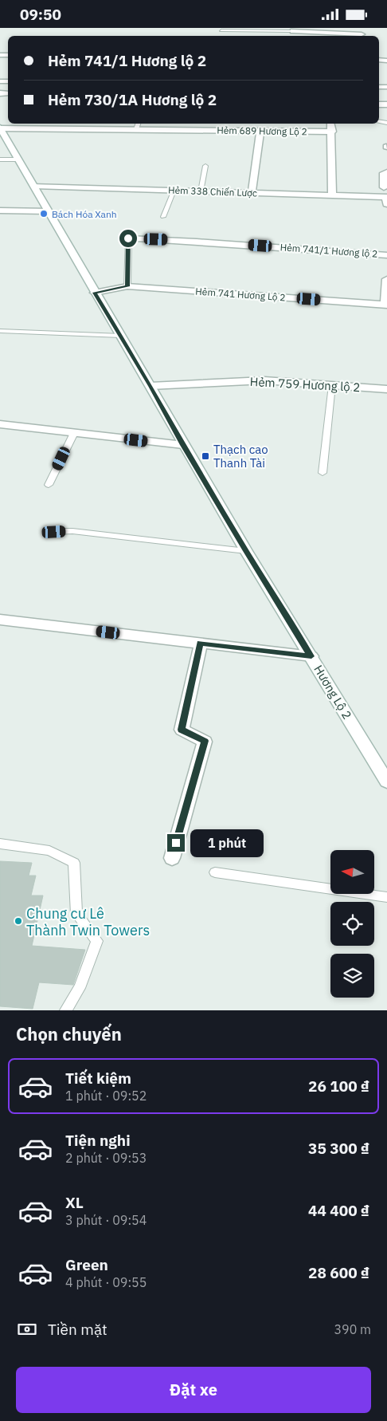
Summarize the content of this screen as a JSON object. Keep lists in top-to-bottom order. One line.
{"streets":{"street":["Hẻm 689 Hương Lộ 2","Hẻm 338 Chiến Lược","Hẻm 741/1 Hương lộ 2","Hẻm 741 Hương Lộ 2","Hẻm 759 Hương lộ 2","Hương Lộ 2"]},"crossings":[["Hẻm 689 Hương Lộ 2","Hương Lộ 2"],["Hẻm 338 Chiến Lược","Hương Lộ 2"],["Hẻm 741/1 Hương lộ 2","Hẻm 741 Hương Lộ 2"],["Hẻm 741 Hương Lộ 2","Hương Lộ 2"],["Hẻm 759 Hương lộ 2","Hương Lộ 2"]],"places":{"other":["Bách Hóa Xanh","Chung cư Lê Thành Twin Towers"],"transit":["Thạch cao Thanh Tài"]},"north":"left","page":{"status":"09:50","banner":["Hẻm 741/1 Hương lộ 2","Hẻm 730/1A Hương lộ 2"],"bubble":"1 phút","heading":"Chọn chuyến","list":[{"name":"Tiết kiệm","note":"1 phút · 09:52","value":"26 100 ₫"},{"name":"Tiện nghi","note":"2 phút · 09:53","value":"35 300 ₫"},{"name":"XL","note":"3 phút · 09:54","value":"44 400 ₫"},{"name":"Green","note":"4 phút · 09:55","value":"28 600 ₫"}],"pay":["Tiền mặt","390 m"],"buttons":"Đặt xe"}}
